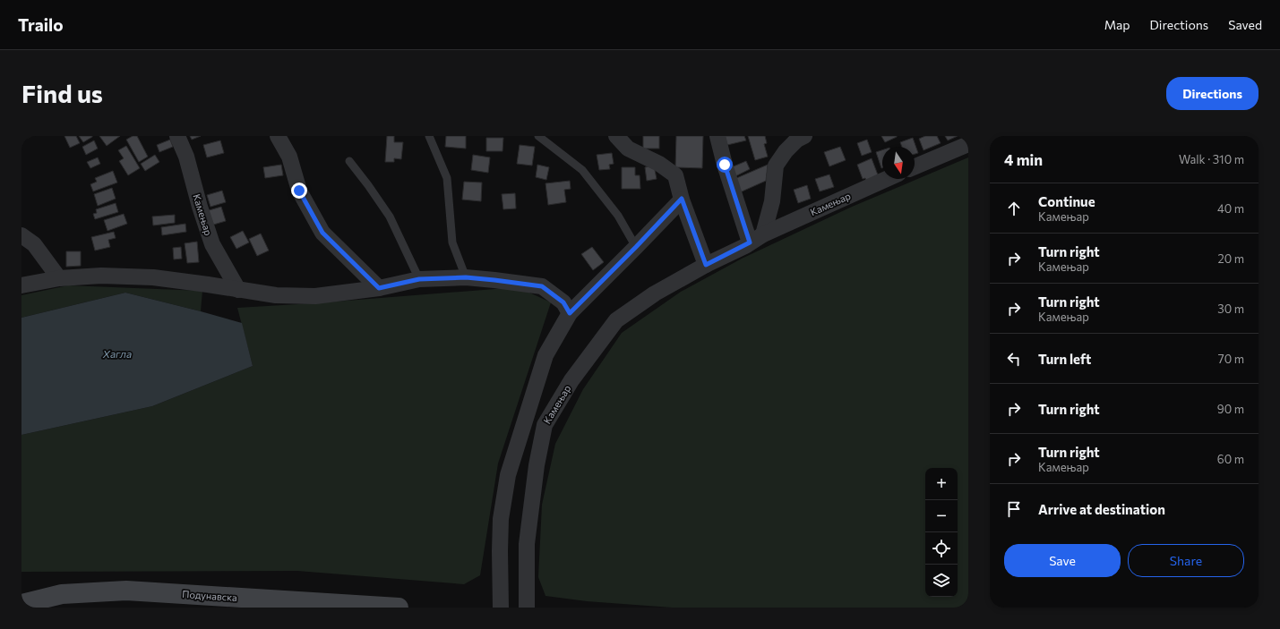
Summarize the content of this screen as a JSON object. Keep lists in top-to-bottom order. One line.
{"streets":{"street":["Камењар","Подунавска"]},"water":["Хагла"],"north":"bottom","page":{"header":"Trailo","nav":["Map","Directions","Saved"],"buttons":["Directions",["Save","Share"]],"title":"Find us","heading":["4 min","Walk · 310 m"],"list":[["Continue","Камењар","40 m"],["Turn right","Камењар","20 m"],["Turn right","Камењар","30 m"],["Turn left","70 m"],["Turn right","90 m"],["Turn right","Камењар","60 m"],"Arrive at destination"],"map_buttons":["+","−"]}}
